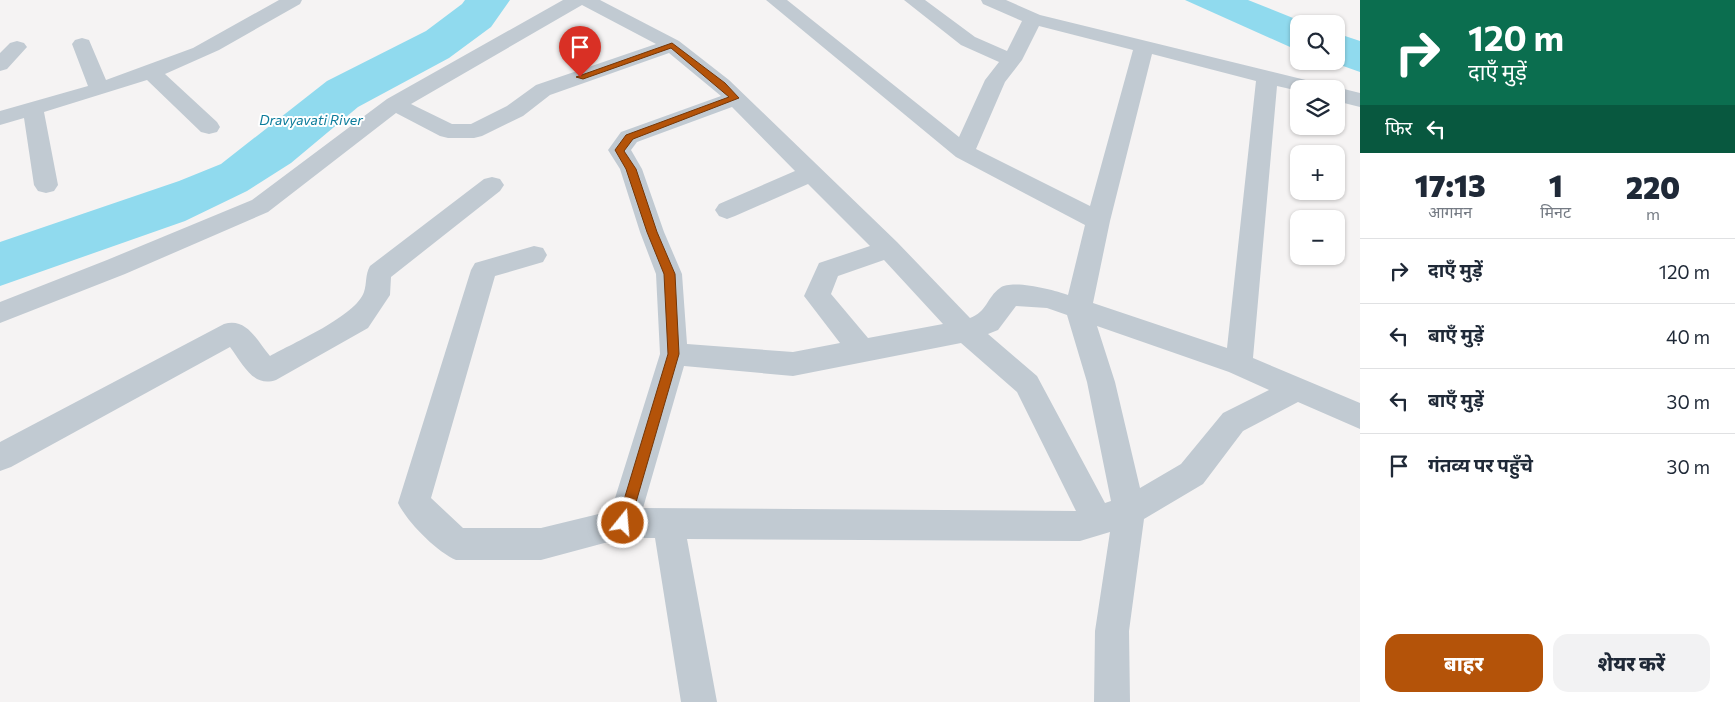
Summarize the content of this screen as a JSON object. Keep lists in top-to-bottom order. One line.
{"water":["Dravyavati River"],"page":{"turn":["120 m","दाएँ मुड़ें"],"map_buttons":["+","−"],"then":"फिर","eta":["17:13","आगमन","1","मिनट","220","m"],"list":[{"name":"दाएँ मुड़ें","value":"120 m"},{"name":"बाएँ मुड़ें","value":"40 m"},{"name":"बाएँ मुड़ें","value":"30 m"},{"name":"गंतव्य पर पहुँचे","value":"30 m"}],"buttons":["बाहर","शेयर करें"]}}
